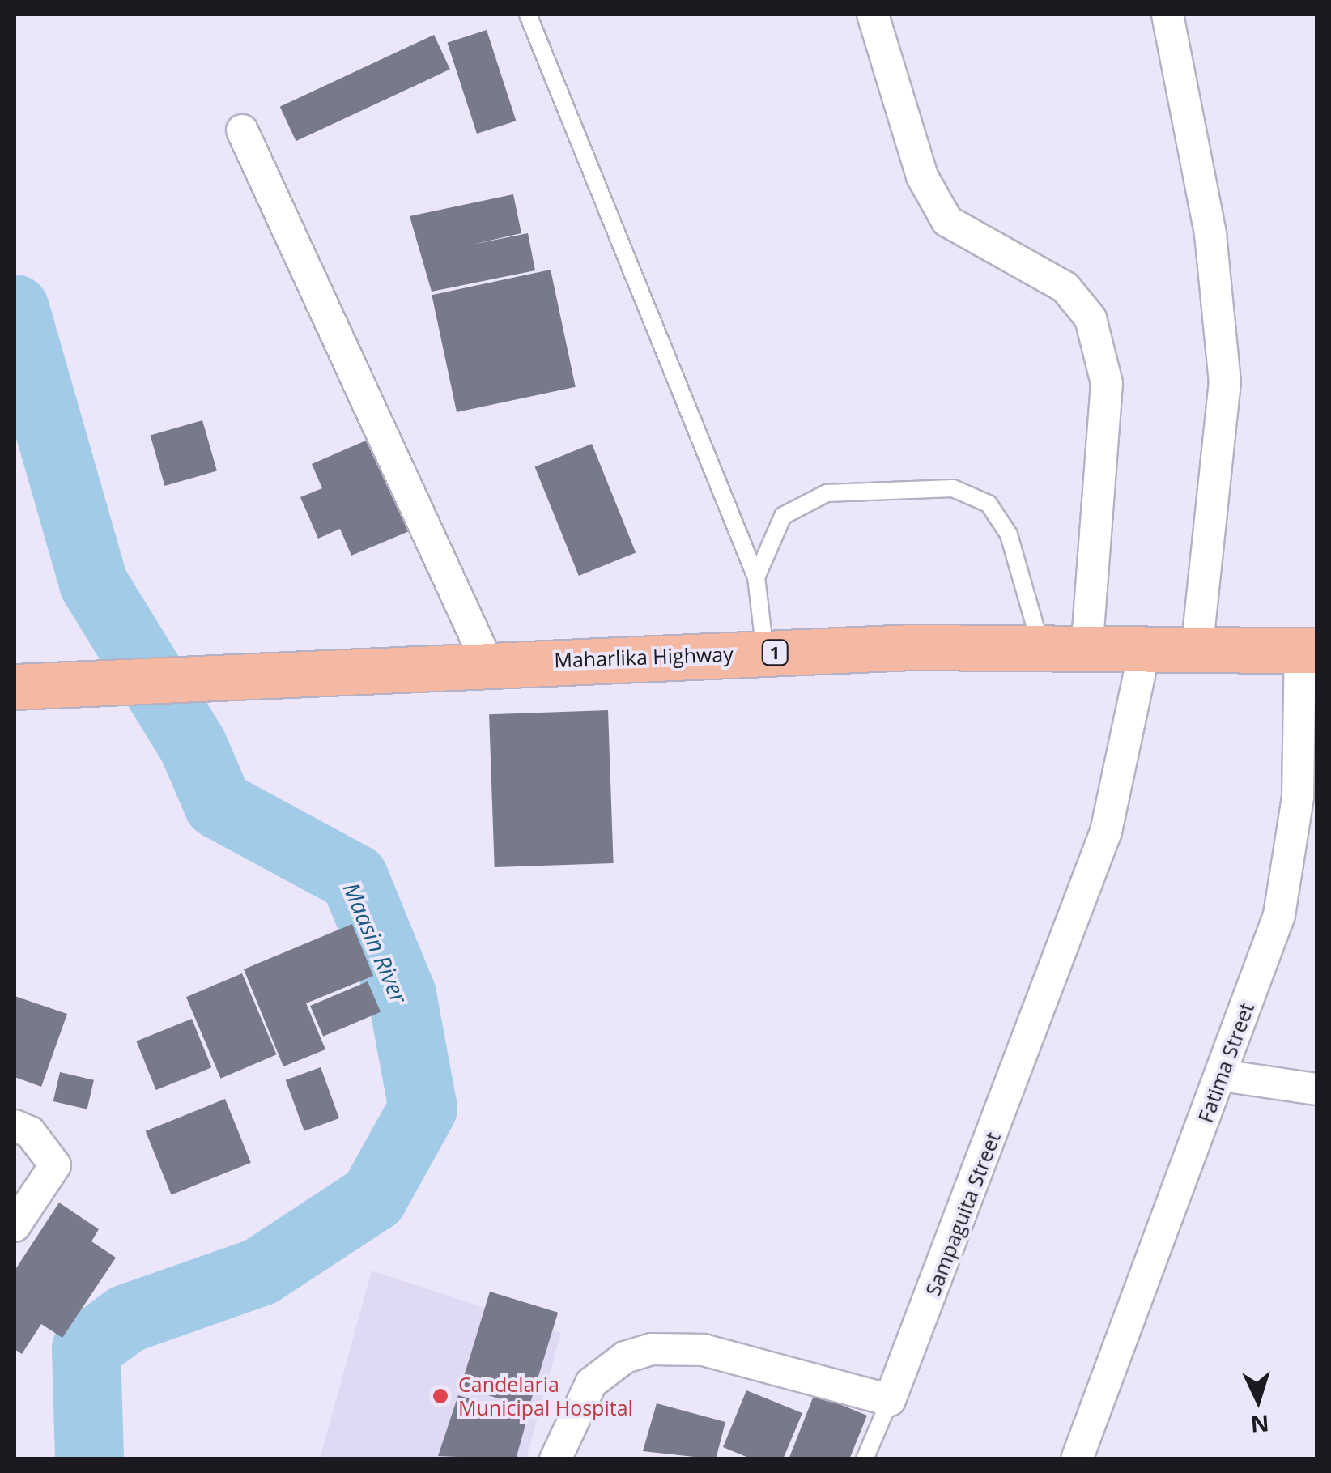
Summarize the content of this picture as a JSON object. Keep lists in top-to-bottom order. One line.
{"streets":{"main road":["1","Maharlika Highway"],"street":["Fatima Street","Sampaguita Street"]},"crossings":[["Maharlika Highway","Fatima Street"],["Maharlika Highway","Sampaguita Street"]],"water":["Maasin River"],"places":["Candelaria Municipal Hospital"],"north":"bottom"}
